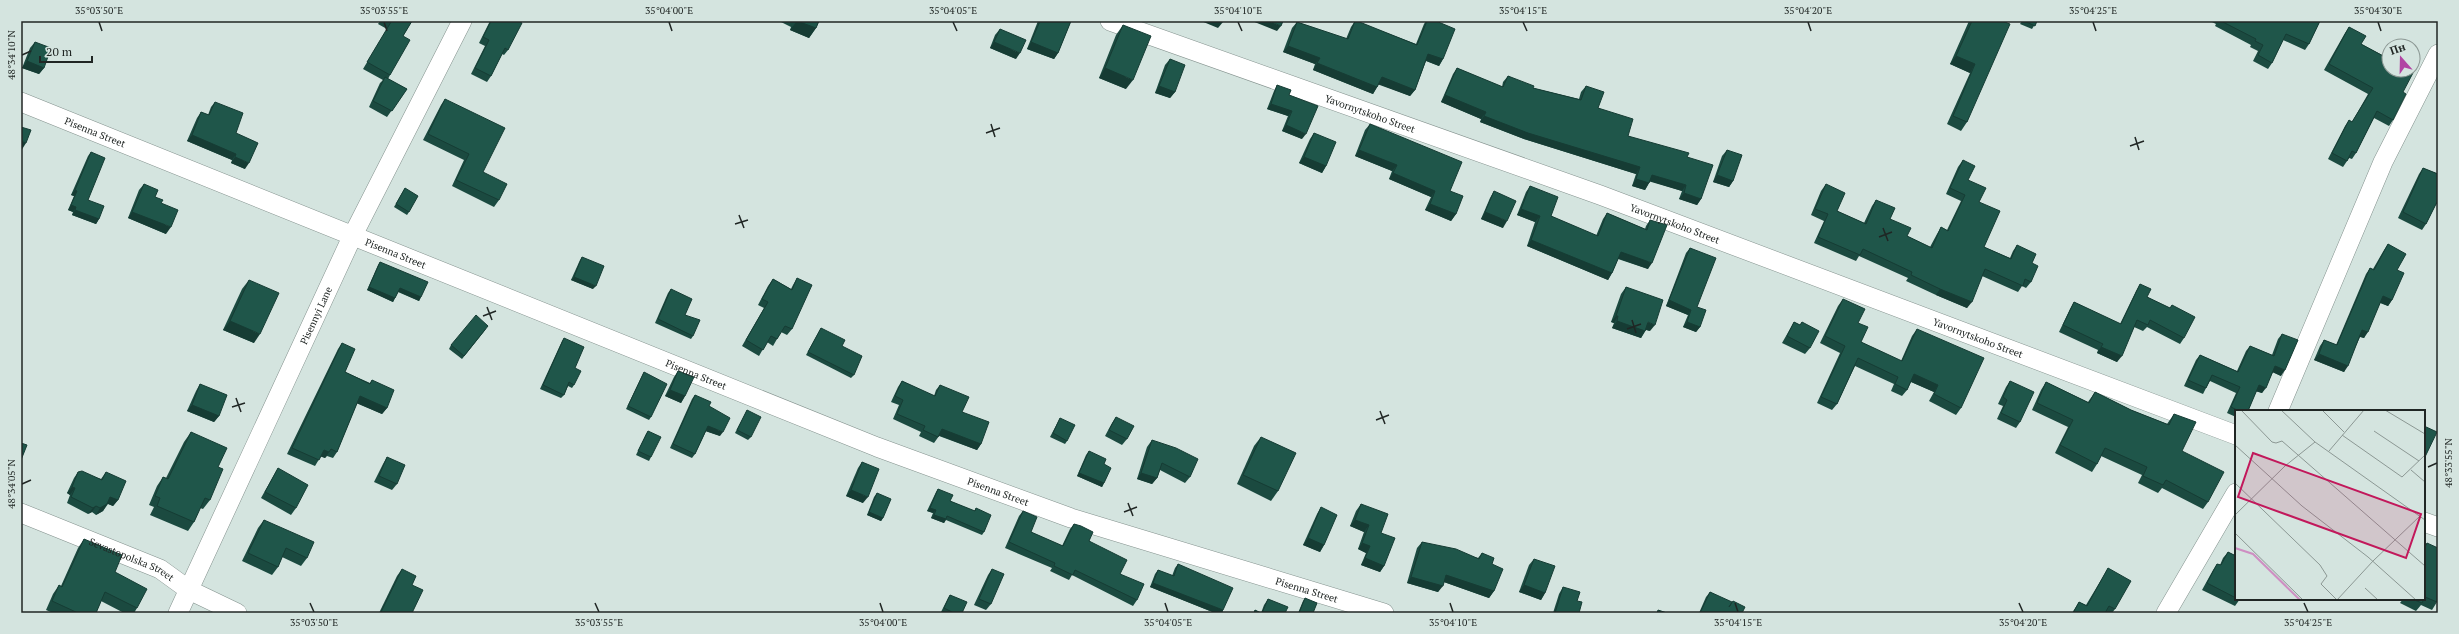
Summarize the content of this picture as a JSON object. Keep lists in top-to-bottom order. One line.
{"streets":{"street":["Yavornytskoho Street","Pisenna Street","Pisennyi Lane","Sevastopolska Street"]},"crossings":[["Pisenna Street","Pisennyi Lane"],["Pisennyi Lane","Sevastopolska Street"]],"scale_bar":"20 m","north":"top","coordinates":["35°03'50\"E","35°03'55\"E","35°04'00\"E","35°04'05\"E","35°04'10\"E","35°04'15\"E","35°04'20\"E","35°04'25\"E","35°04'30\"E","48°34'10\"N","48°33'55\"N","48°34'05\"N"]}
